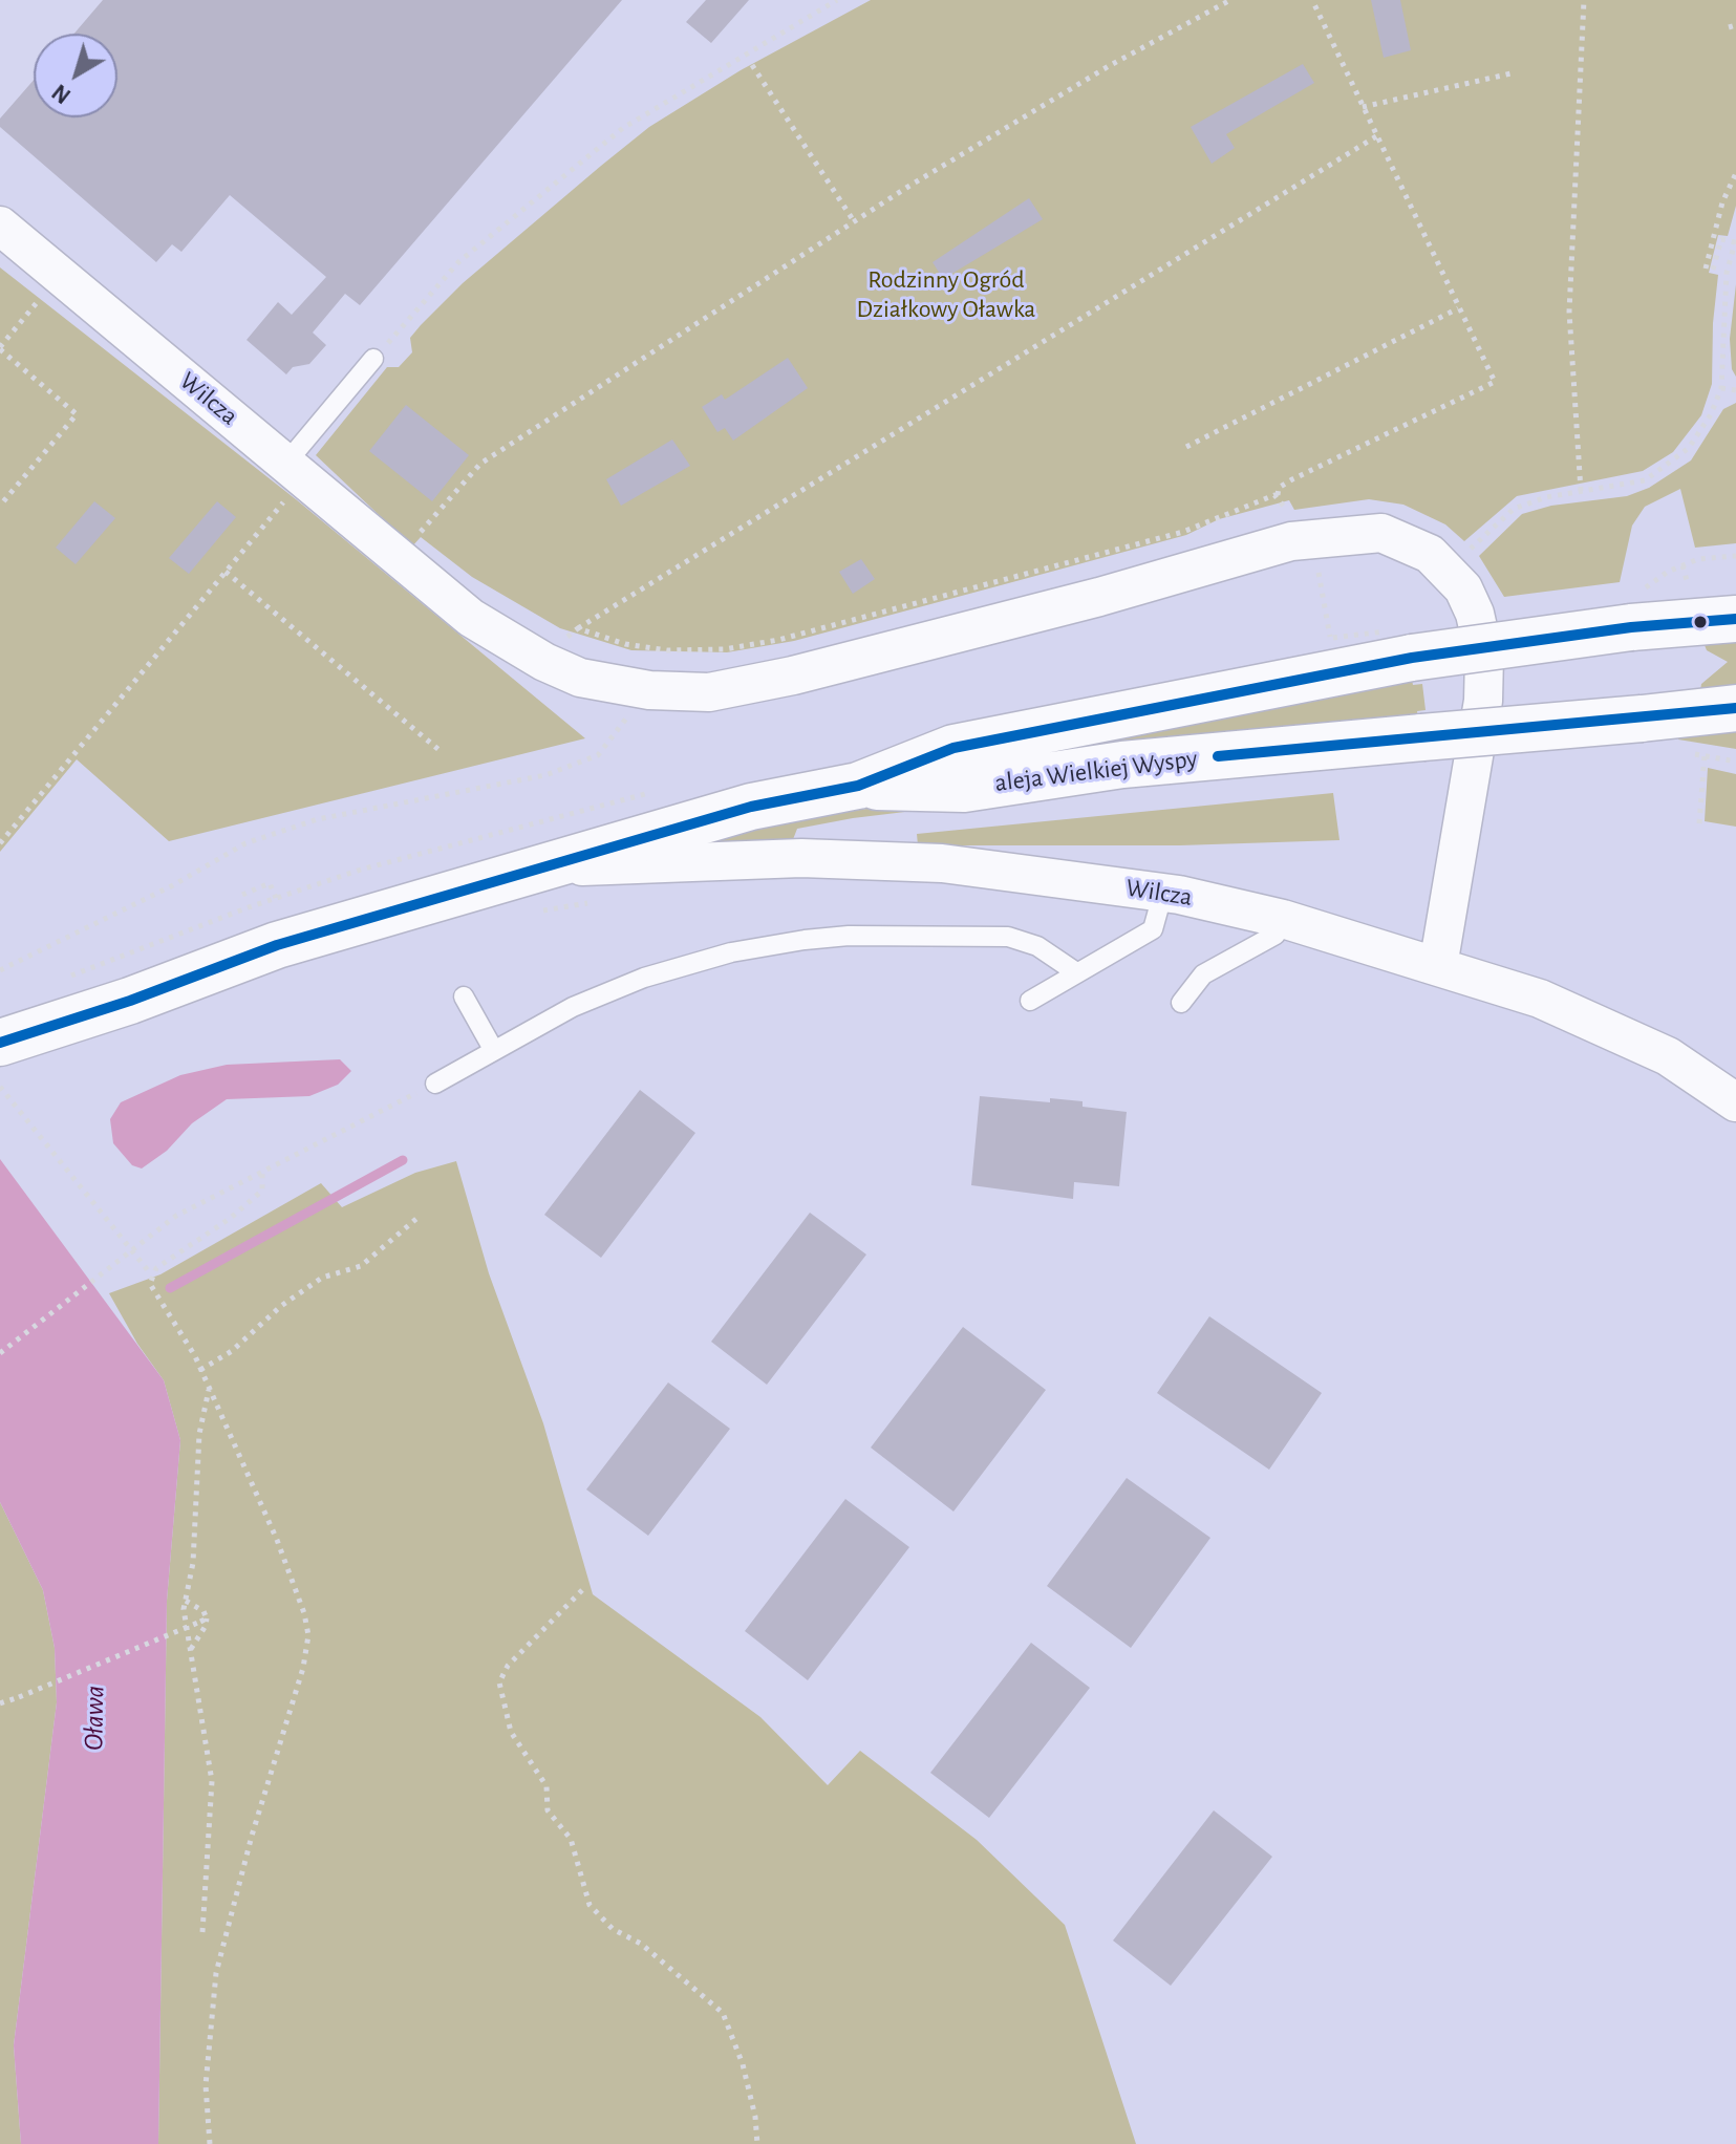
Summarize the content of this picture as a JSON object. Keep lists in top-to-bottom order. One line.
{"streets":{"main road":["aleja Wielkiej Wyspy"],"street":["Wilcza"]},"crossings":[["Wilcza","aleja Wielkiej Wyspy"]],"water":["Oława"],"parks":["Rodzinny Ogród Działkowy Oławka"],"north":"bottom left"}
